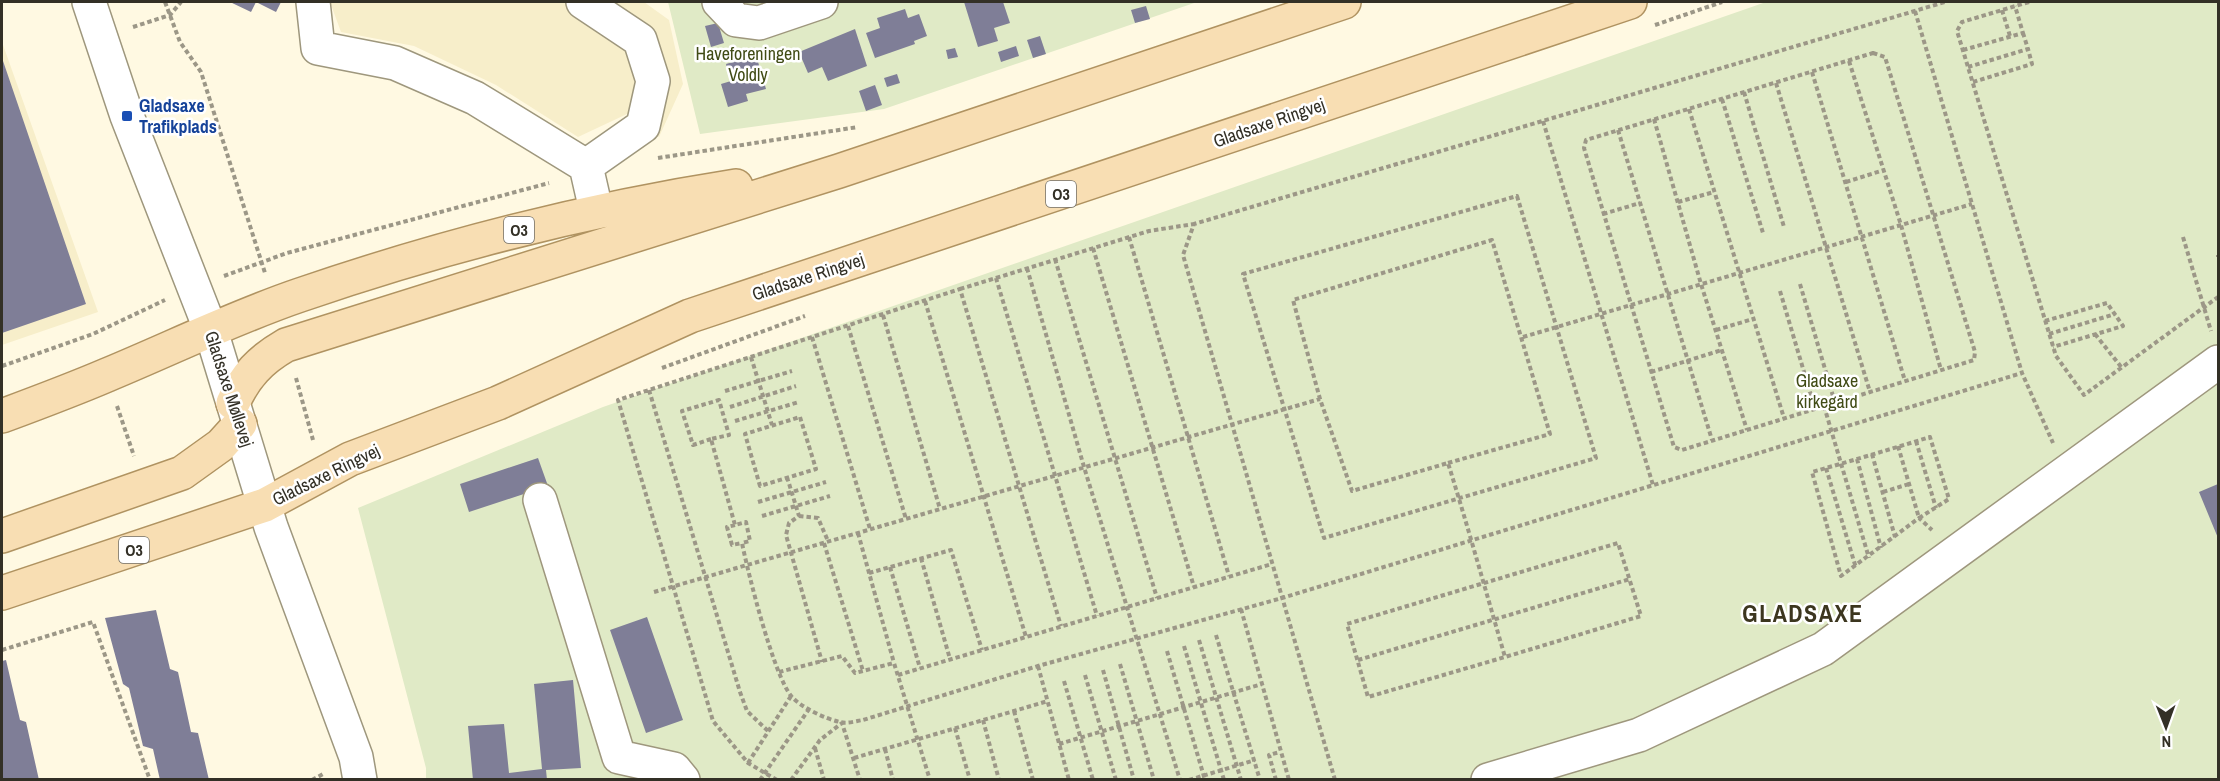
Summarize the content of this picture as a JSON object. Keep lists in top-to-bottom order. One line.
{"streets":{"main road":["Gladsaxe Ringvej","O3"],"street":["Gladsaxe Møllevej"]},"crossings":[["Gladsaxe Ringvej","Gladsaxe Møllevej"],["O3","Gladsaxe Møllevej"]],"districts":["GLADSAXE"],"parks":["Haveforeningen Voldly","Gladsaxe kirkegård"],"places":{"transit":["Gladsaxe Trafikplads"]},"north":"bottom"}
